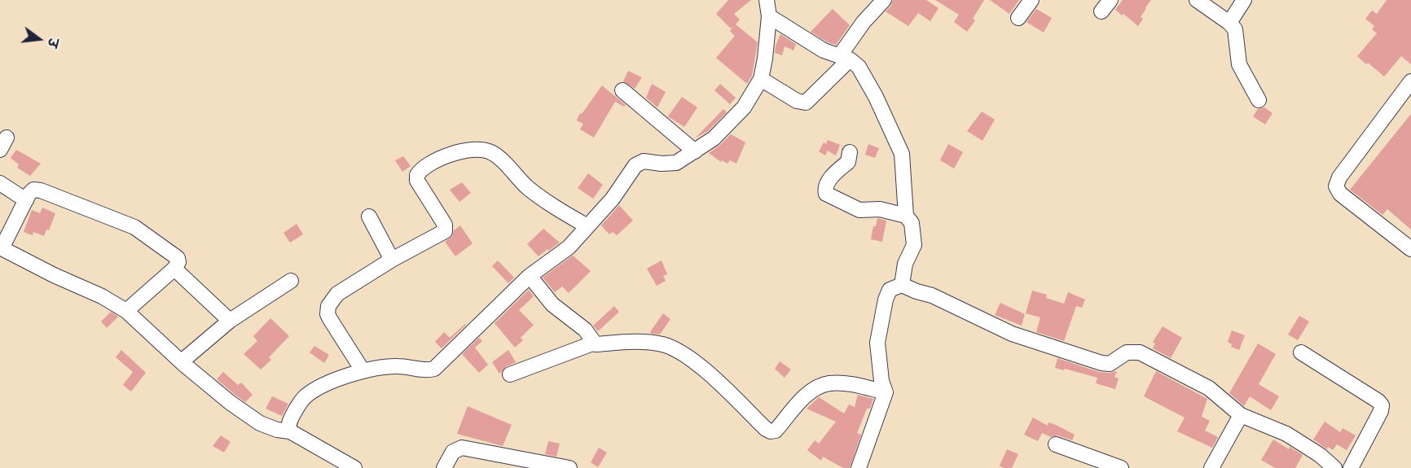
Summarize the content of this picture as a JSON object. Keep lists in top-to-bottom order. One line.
{"north":"right"}
